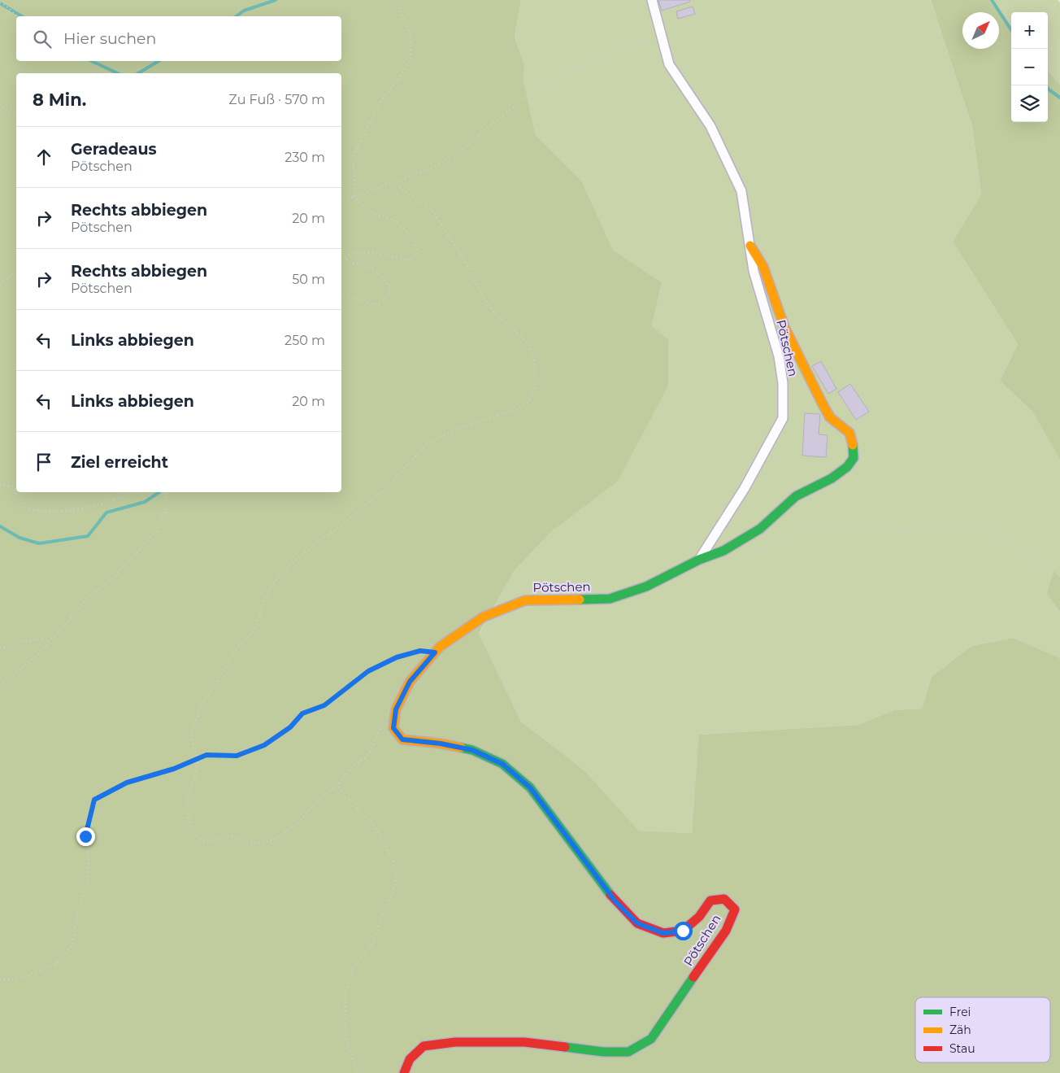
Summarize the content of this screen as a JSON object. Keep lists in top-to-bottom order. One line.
{"streets":{"street":["Pötschen"]},"legend":["Frei","Zäh","Stau"],"north":"top right","page":{"map_buttons":["+","−"],"search":"Hier suchen","heading":["8 Min.","Zu Fuß · 570 m"],"list":[["Geradeaus","Pötschen","230 m"],["Rechts abbiegen","Pötschen","20 m"],["Rechts abbiegen","Pötschen","50 m"],["Links abbiegen","250 m"],["Links abbiegen","20 m"],"Ziel erreicht"]}}
